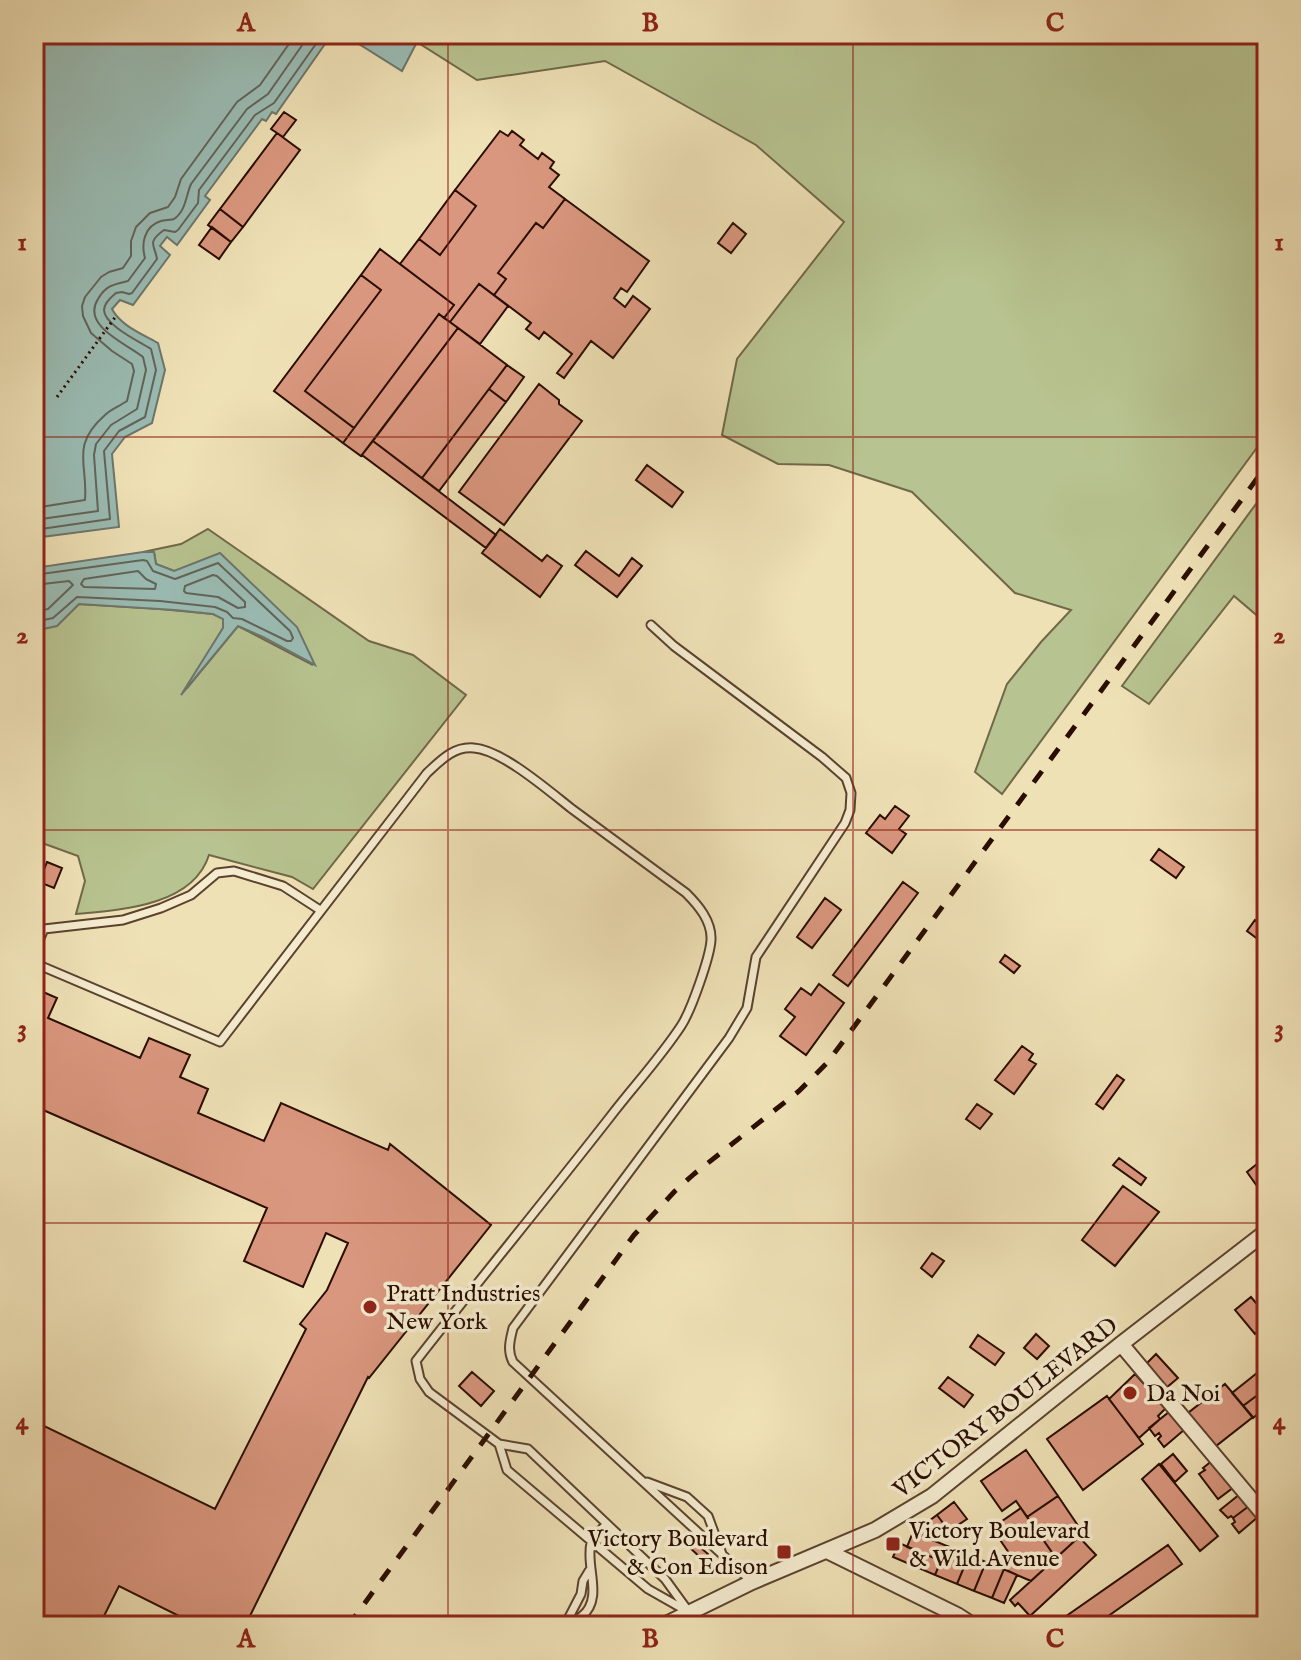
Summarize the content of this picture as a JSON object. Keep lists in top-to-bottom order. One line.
{"streets":{"street":["VICTORY BOULEVARD"]},"places":{"other":["Pratt Industries New York","Da Noi"],"transit":["Victory Boulevard & Wild Avenue","Victory Boulevard & Con Edison"]},"grid":{"columns":["A","B","C"],"rows":["1","2","3","4"]}}
